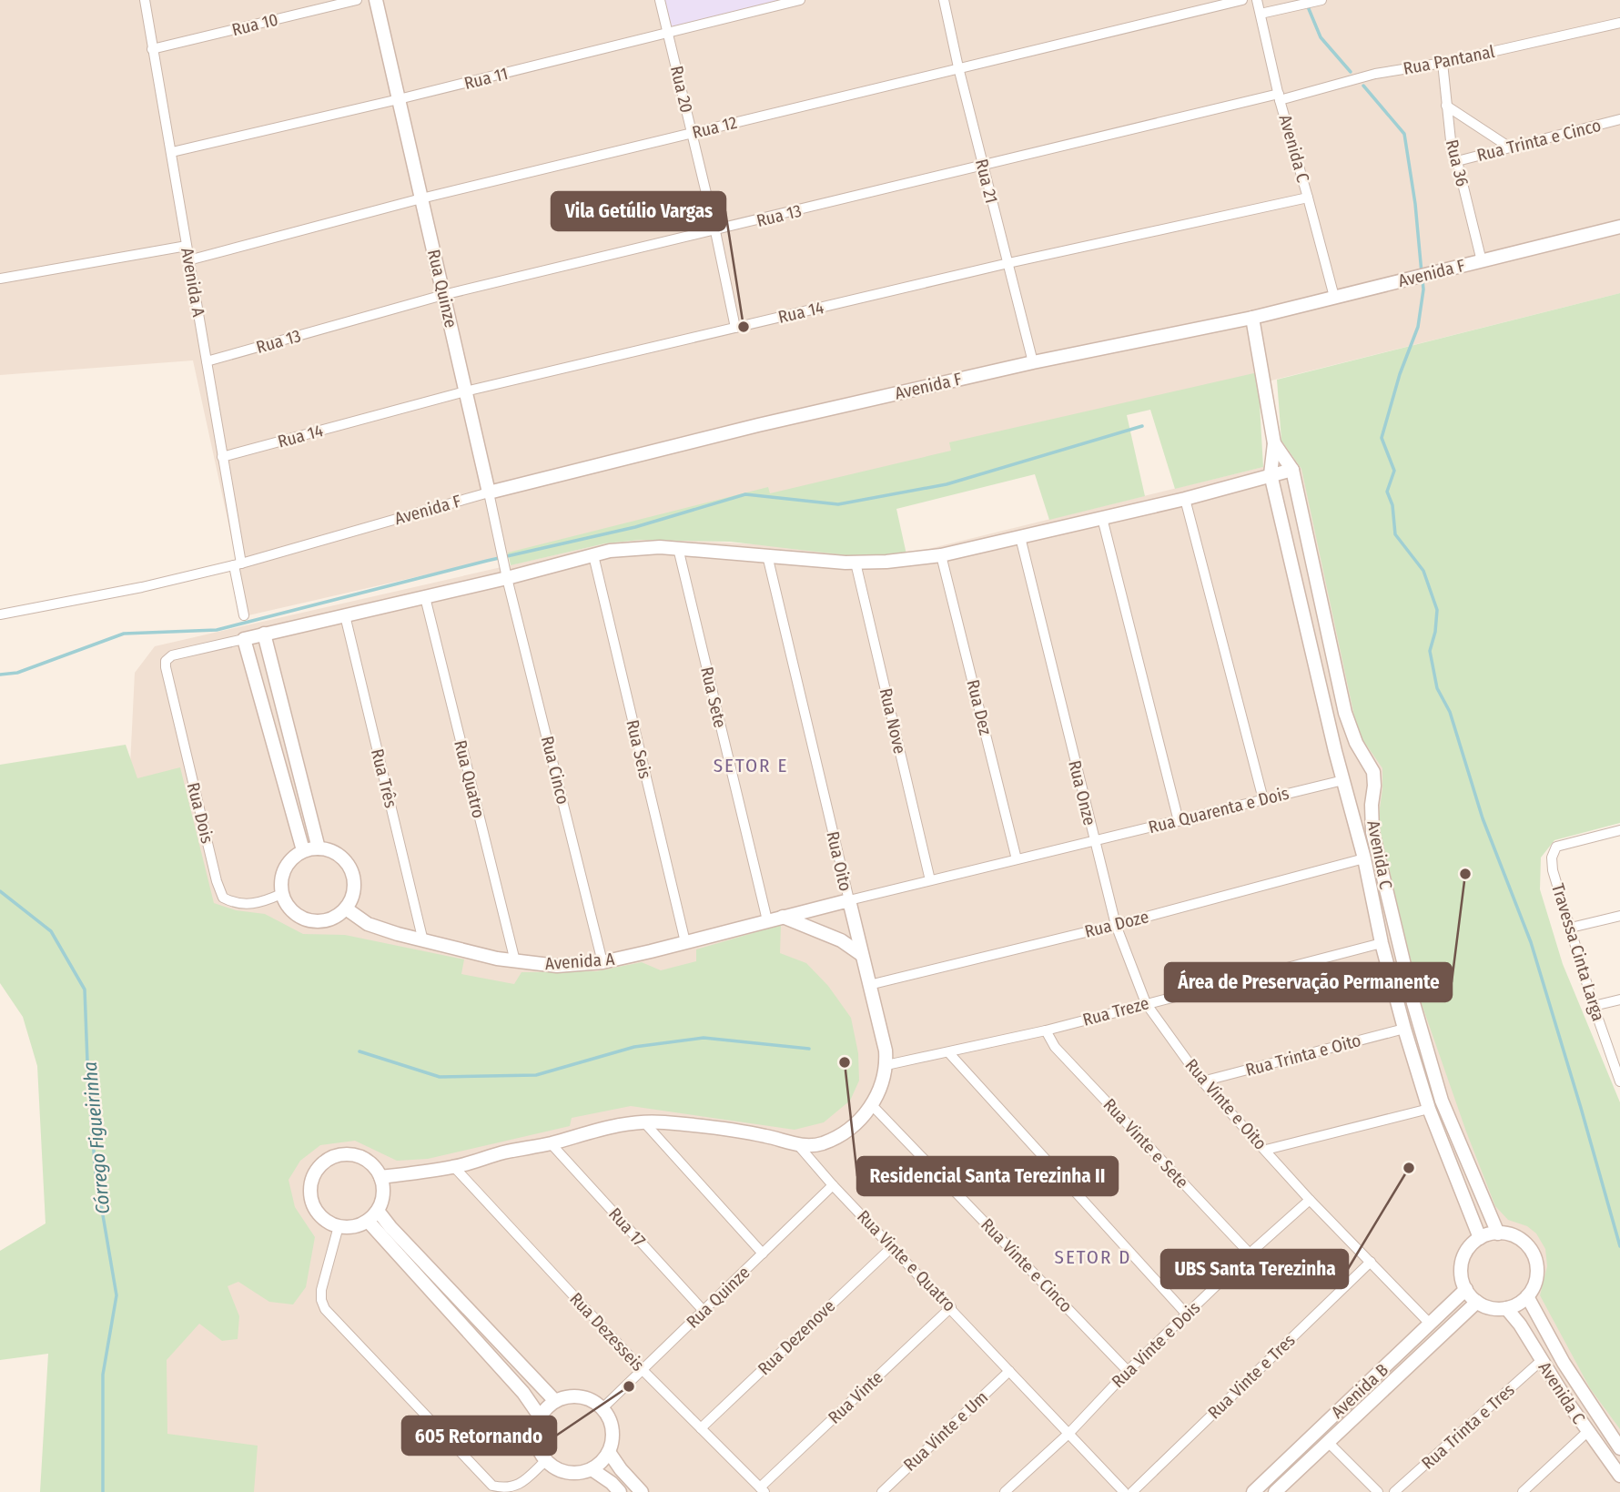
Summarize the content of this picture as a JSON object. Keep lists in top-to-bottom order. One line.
{"streets":{"street":["Rua 10","Rua Pantanal","Rua 11","Rua 20","Rua 12","Rua Trinta e Cinco","Avenida C","Rua 36","Rua 21","Rua 13","Avenida F","Avenida A","Rua Quinze","Rua 14","Rua Sete","Rua Dez","Rua Nove","Rua Seis","Rua Cinco","Rua Três","Rua Quatro","Rua Onze","Rua Quarenta e Dois","Rua Dois","Rua Oito","Rua Doze","Travessa Cinta Larga","Rua Treze","Rua Trinta e Oito","Rua Vinte e Oito","Rua Vinte e Sete","Rua 17","Rua Vinte e Quatro","Rua Vinte e Cinco","Rua Dezesseis","Rua Dezenove","Rua Vinte e Dois","Rua Vinte e Tres","Avenida B","Rua Vinte","Rua Trinta e Tres","Rua Vinte e Um"]},"crossings":[["Rua 10","Avenida A"],["Rua Pantanal","Avenida C"],["Rua Pantanal","Rua 36"],["Rua Pantanal","Rua 13"],["Rua 11","Rua 20"],["Rua 11","Avenida A"],["Rua 11","Rua Quinze"],["Rua 20","Rua 12"],["Rua 20","Rua 13"],["Rua 20","Rua 14"],["Rua 12","Rua 21"],["Rua 12","Avenida A"],["Rua 12","Rua Quinze"],["Rua Trinta e Cinco","Rua 36"],["Avenida C","Rua 13"],["Avenida C","Avenida F"],["Avenida C","Rua 14"],["Avenida C","Rua Quarenta e Dois"],["Avenida C","Rua Doze"],["Avenida C","Rua Treze"],["Avenida C","Rua Trinta e Oito"],["Avenida C","Avenida B"],["Avenida C","Rua Trinta e Tres"],["Rua 36","Avenida F"],["Rua 21","Rua 13"],["Rua 21","Avenida F"],["Rua 21","Rua 14"],["Rua 13","Avenida A"],["Rua 13","Rua Quinze"],["Avenida F","Avenida A"],["Avenida F","Rua Quinze"],["Avenida A","Rua 14"],["Avenida A","Rua Sete"],["Avenida A","Rua Seis"],["Avenida A","Rua Cinco"],["Avenida A","Rua Três"],["Avenida A","Rua Quatro"],["Avenida A","Rua Onze"],["Avenida A","Rua Dois"],["Avenida A","Rua Oito"],["Rua Quinze","Rua 14"],["Rua Quinze","Rua Cinco"],["Rua Quinze","Rua 17"],["Rua Quinze","Rua Vinte e Quatro"],["Rua Quinze","Rua Dezesseis"],["Rua Dez","Rua Onze"],["Rua Nove","Rua Onze"],["Rua Onze","Rua Quarenta e Dois"],["Rua Onze","Rua Oito"],["Rua Onze","Rua Vinte e Oito"],["Rua Quarenta e Dois","Rua Vinte e Oito"],["Rua Oito","Rua Doze"],["Rua Oito","Rua Treze"],["Rua Oito","Rua Vinte e Quatro"],["Rua Oito","Rua Vinte e Cinco"],["Rua Doze","Rua Vinte e Oito"],["Rua Treze","Rua Vinte e Oito"],["Rua Treze","Rua Vinte e Sete"],["Rua Trinta e Oito","Rua Vinte e Oito"],["Rua Vinte e Oito","Rua Vinte e Dois"],["Rua Vinte e Oito","Rua Vinte e Tres"],["Rua Vinte e Oito","Avenida B"],["Rua Vinte e Sete","Rua Vinte e Dois"],["Rua Vinte e Quatro","Rua Dezenove"],["Rua Vinte e Quatro","Rua Vinte e Dois"],["Rua Vinte e Quatro","Rua Vinte"],["Rua Vinte e Quatro","Rua Vinte e Um"],["Rua Vinte e Cinco","Rua Vinte e Dois"],["Rua Dezesseis","Rua Dezenove"],["Rua Dezesseis","Rua Vinte"]],"districts":["SETOR E","SETOR D"],"water":["Córrego Figueirinha"],"places":["Vila Getúlio Vargas","Área de Preservação Permanente","Residencial Santa Terezinha II","UBS Santa Terezinha","605 Retornando"]}
